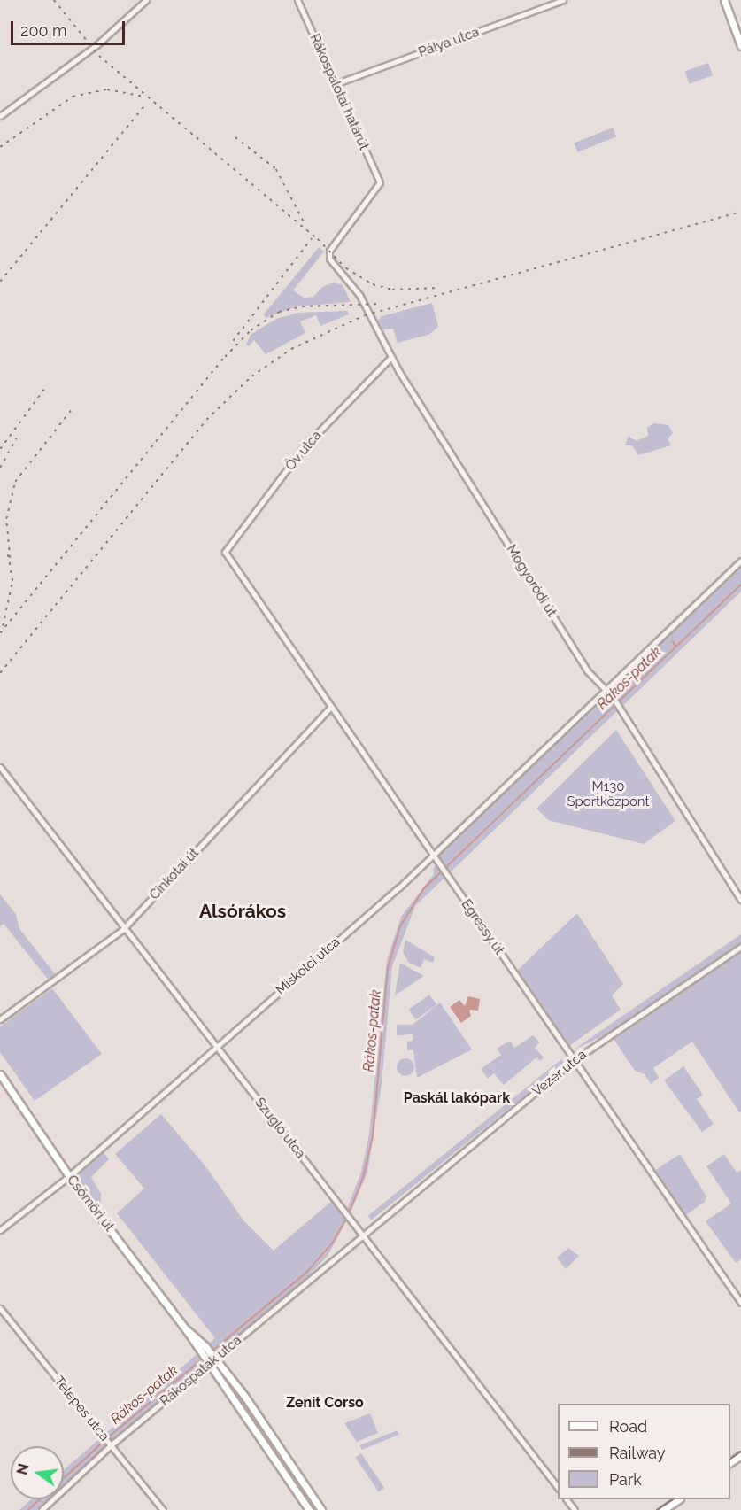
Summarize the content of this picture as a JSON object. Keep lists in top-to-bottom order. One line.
{"streets":{"main road":["Csömöri út"],"street":["Pálya utca","Rákospalotai határút","Öv utca","Mogyoródi út","Cinkotai út","Egressy út","Miskolci utca","Vezér utca","Szugló utca","Rákospatak utca","Telepes utca"]},"crossings":[["Pálya utca","Rákospalotai határút"],["Rákospalotai határút","Mogyoródi út"],["Öv utca","Mogyoródi út"],["Öv utca","Egressy út"],["Mogyoródi út","Miskolci utca"],["Cinkotai út","Egressy út"],["Cinkotai út","Szugló utca"],["Egressy út","Miskolci utca"],["Egressy út","Vezér utca"],["Miskolci utca","Szugló utca"],["Miskolci utca","Csömöri út"],["Vezér utca","Szugló utca"],["Vezér utca","Rákospatak utca"],["Szugló utca","Rákospatak utca"],["Csömöri út","Rákospatak utca"],["Rákospatak utca","Telepes utca"]],"districts":["Alsórákos","Paskál lakópark","Zenit Corso"],"water":["Rákos-patak"],"parks":["M130 Sportközpont"],"legend":["Road","Railway","Park"],"scale_bar":"200 m","north":"left"}
